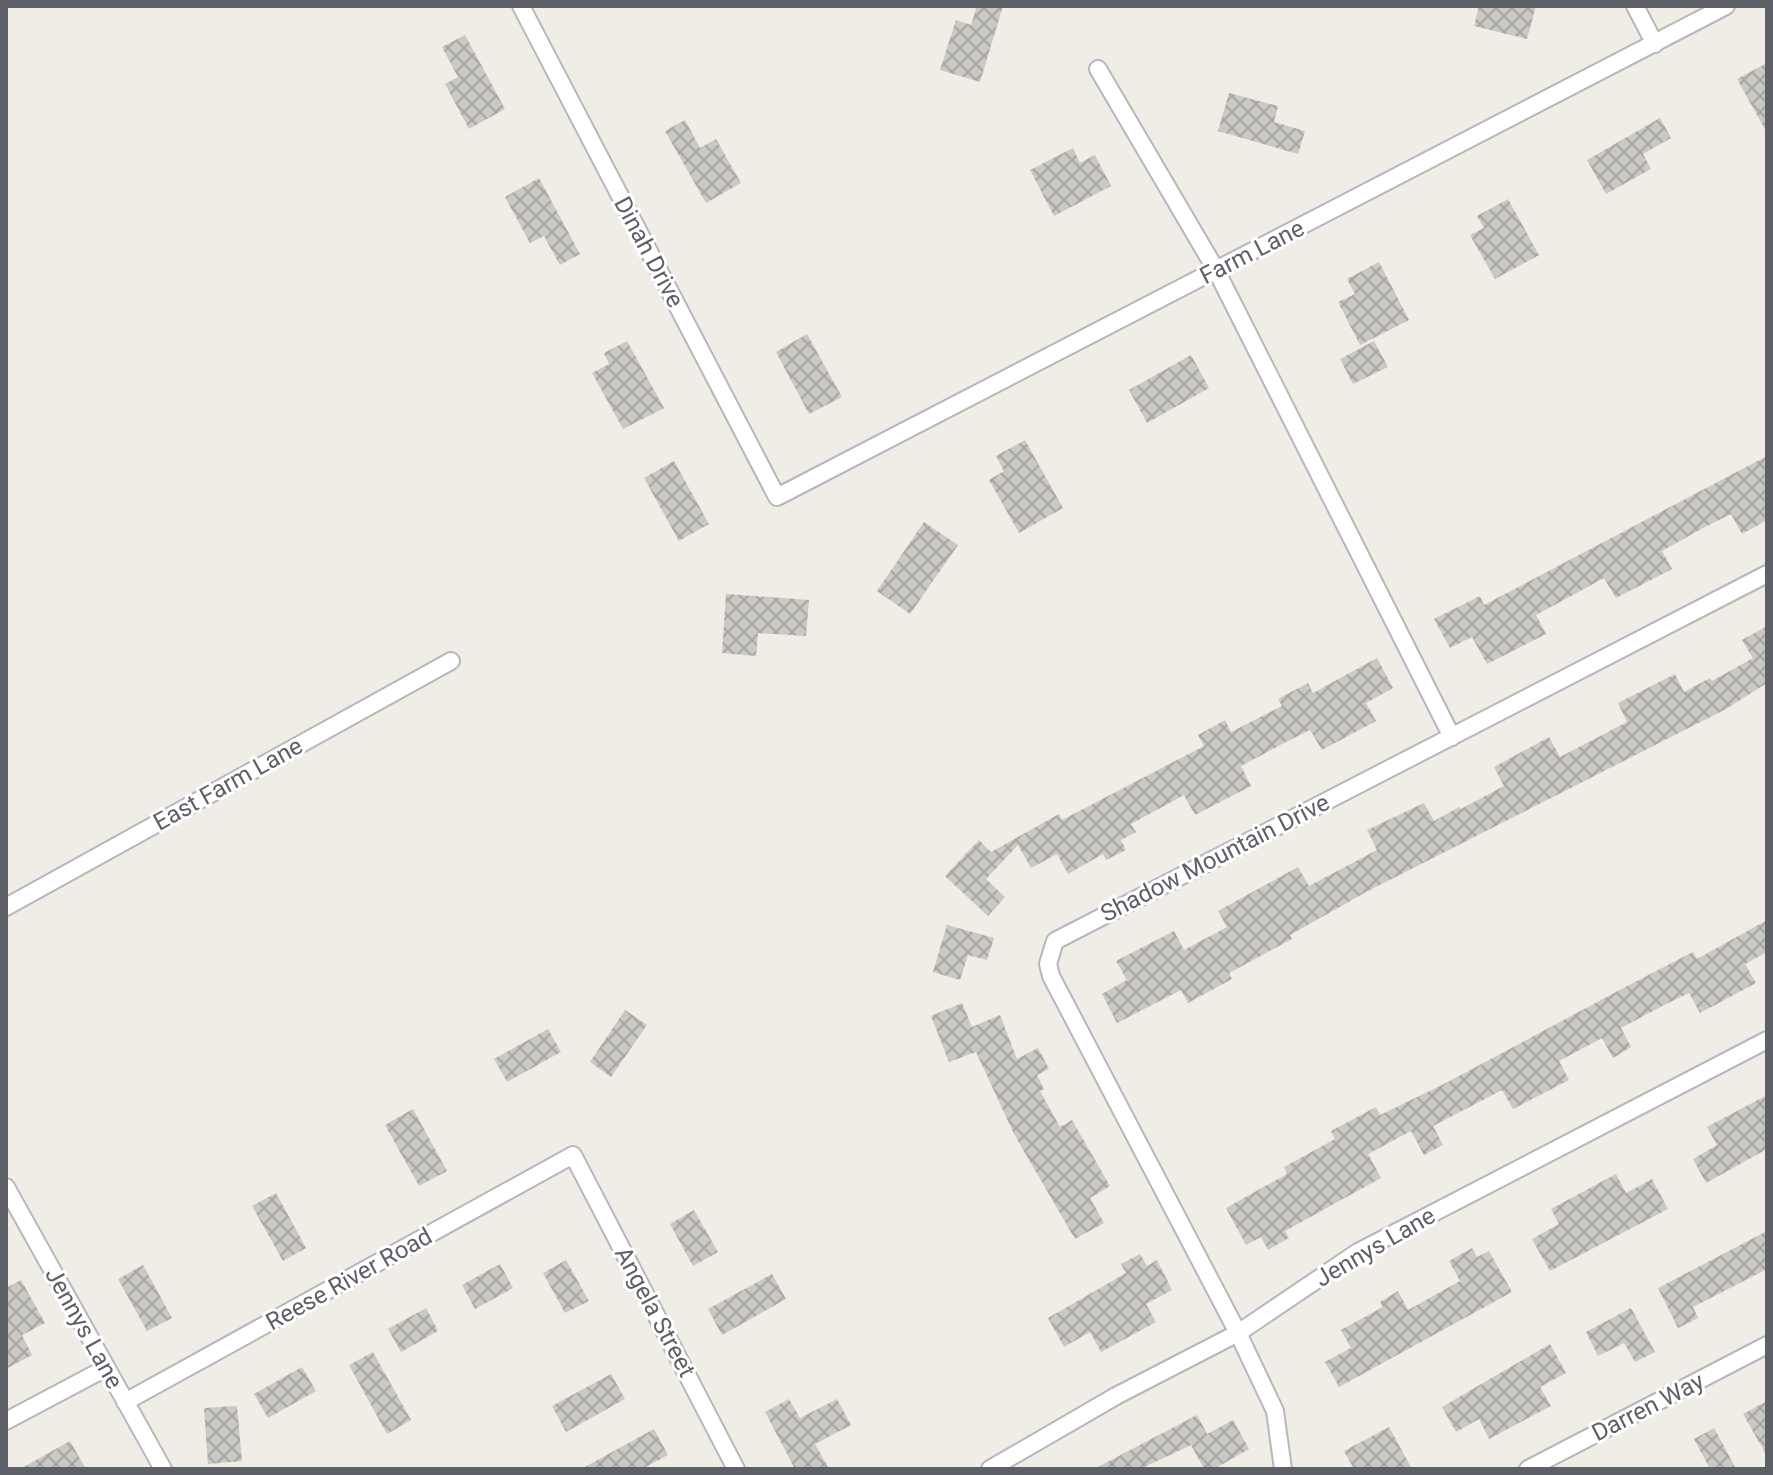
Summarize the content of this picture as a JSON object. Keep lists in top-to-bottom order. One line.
{"streets":{"street":["Dinah Drive","Farm Lane","East Farm Lane","Shadow Mountain Drive","Jennys Lane","Reese River Road","Angela Street","Darren Way"]},"crossings":[["Dinah Drive","Farm Lane"],["Shadow Mountain Drive","Jennys Lane"],["Jennys Lane","Reese River Road"],["Reese River Road","Angela Street"]]}
